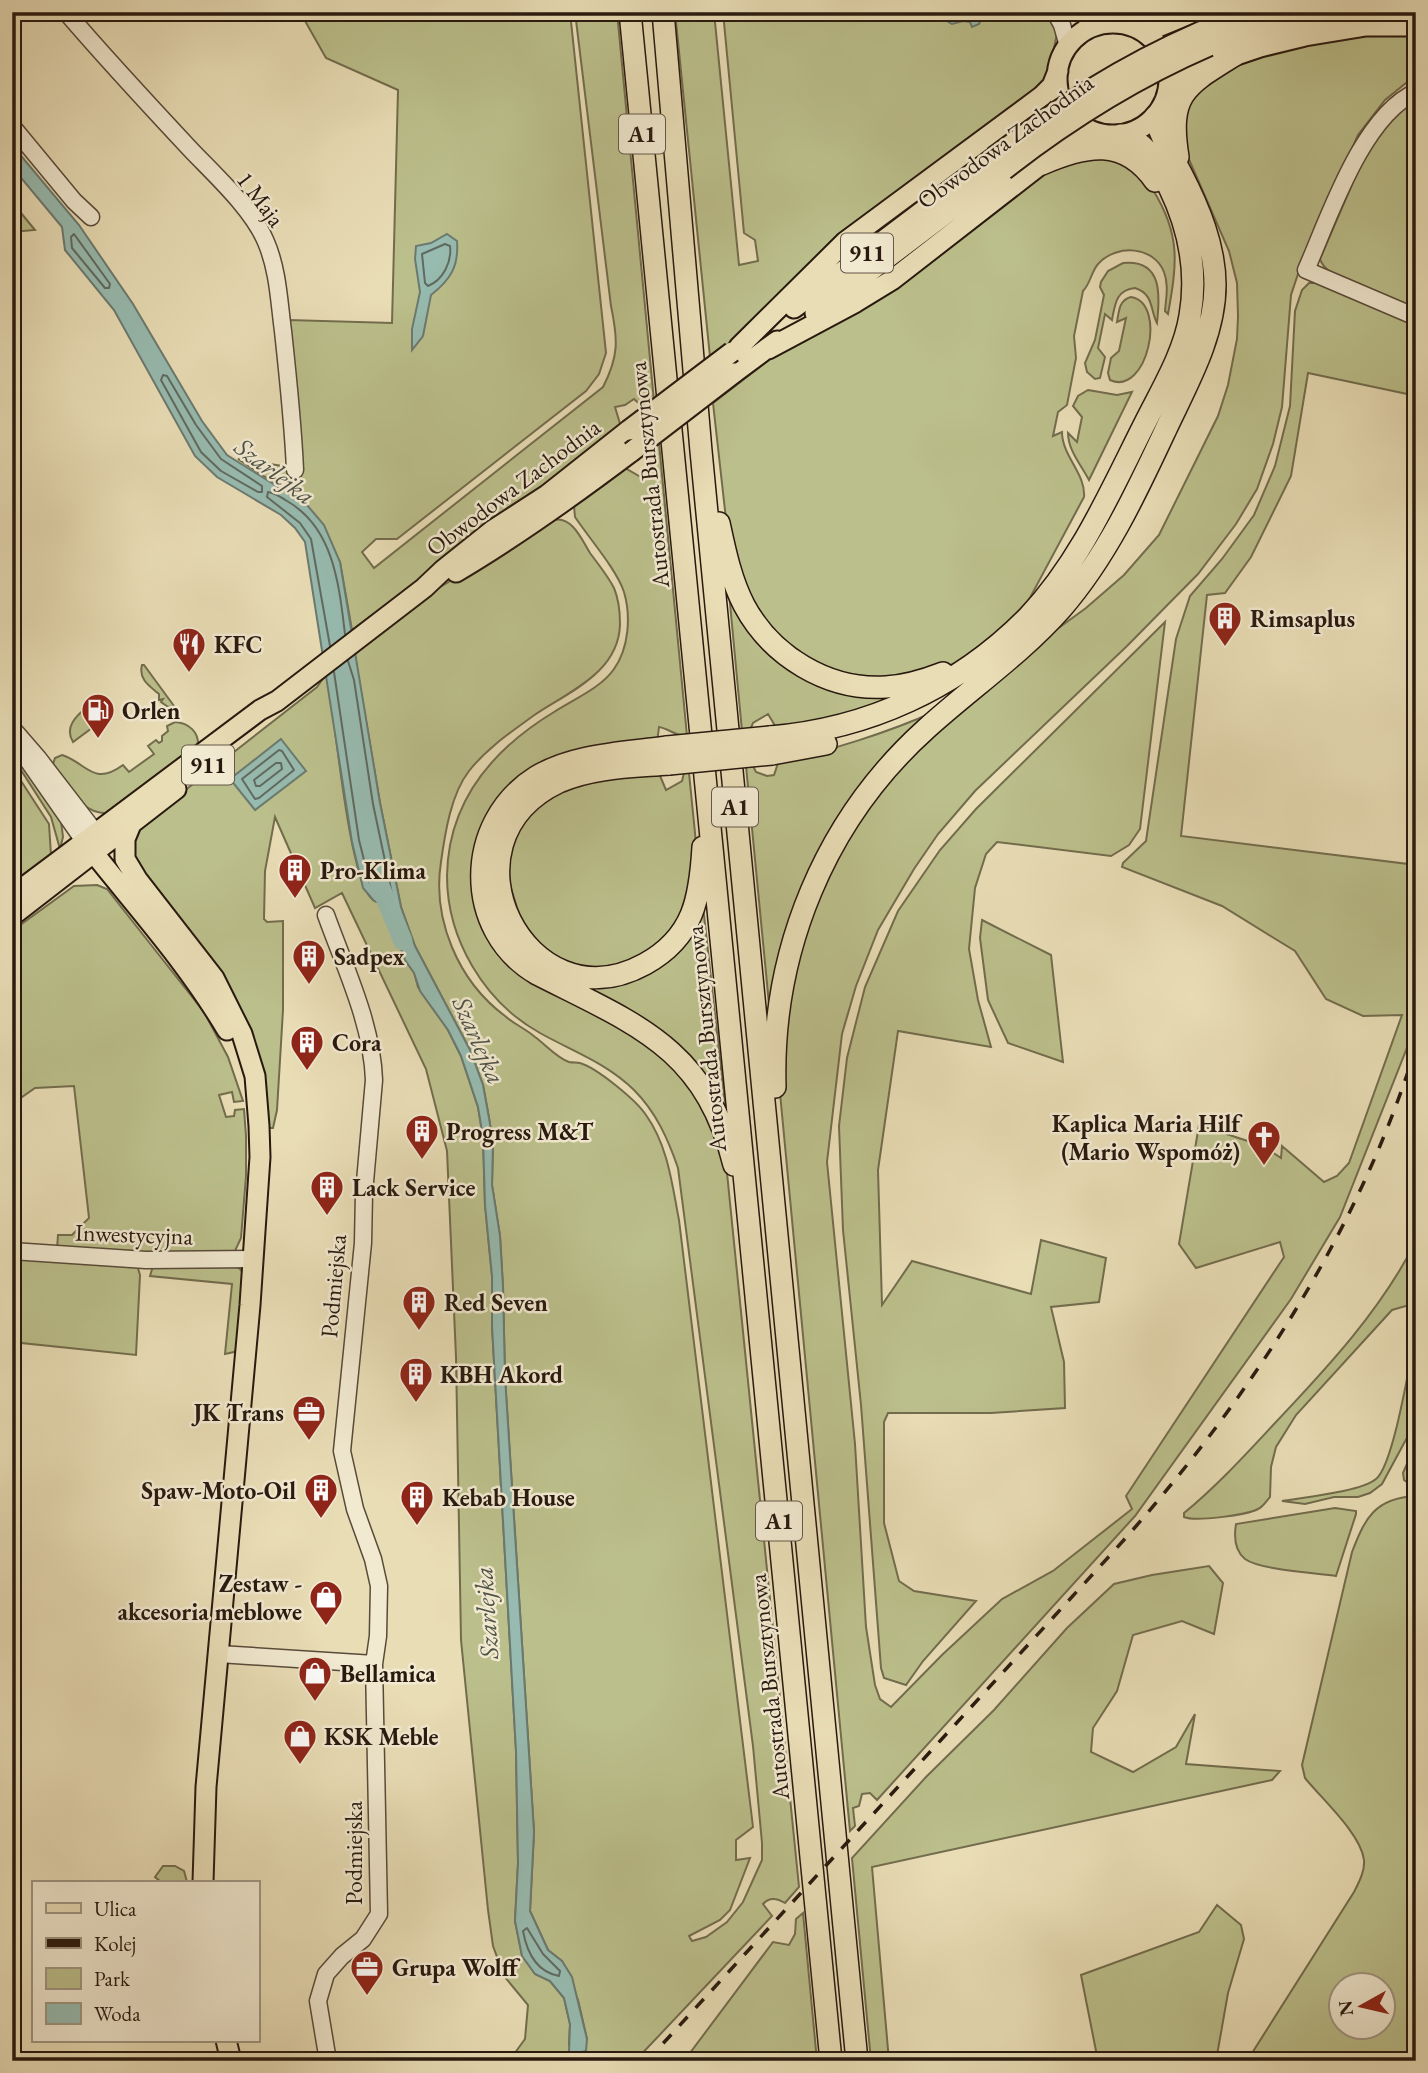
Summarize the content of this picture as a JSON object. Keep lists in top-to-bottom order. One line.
{"streets":{"highway":["A1","Autostrada Bursztynowa"],"main road":["Obwodowa Zachodnia","911"],"street":["1 Maja","Inwestycyjna","Podmiejska"]},"crossings":[["Obwodowa Zachodnia","911"]],"water":["Szarlejka"],"places":{"building":["Rimsaplus","Pro-Klima","Sadpex","Cora","Progress M&T","Lack Service","Red Seven","KBH Akord","Spaw-Moto-Oil","Kebab House"],"restaurant":["KFC"],"fuel station":["Orlen"],"church":["Kaplica Maria Hilf (Mario Wspomóż)"],"office":["JK Trans","Grupa Wolff"],"shop":["Zestaw - akcesoria meblowe","Bellamica","KSK Meble"]},"legend":["Ulica","Kolej","Park","Woda"],"north":"left"}
